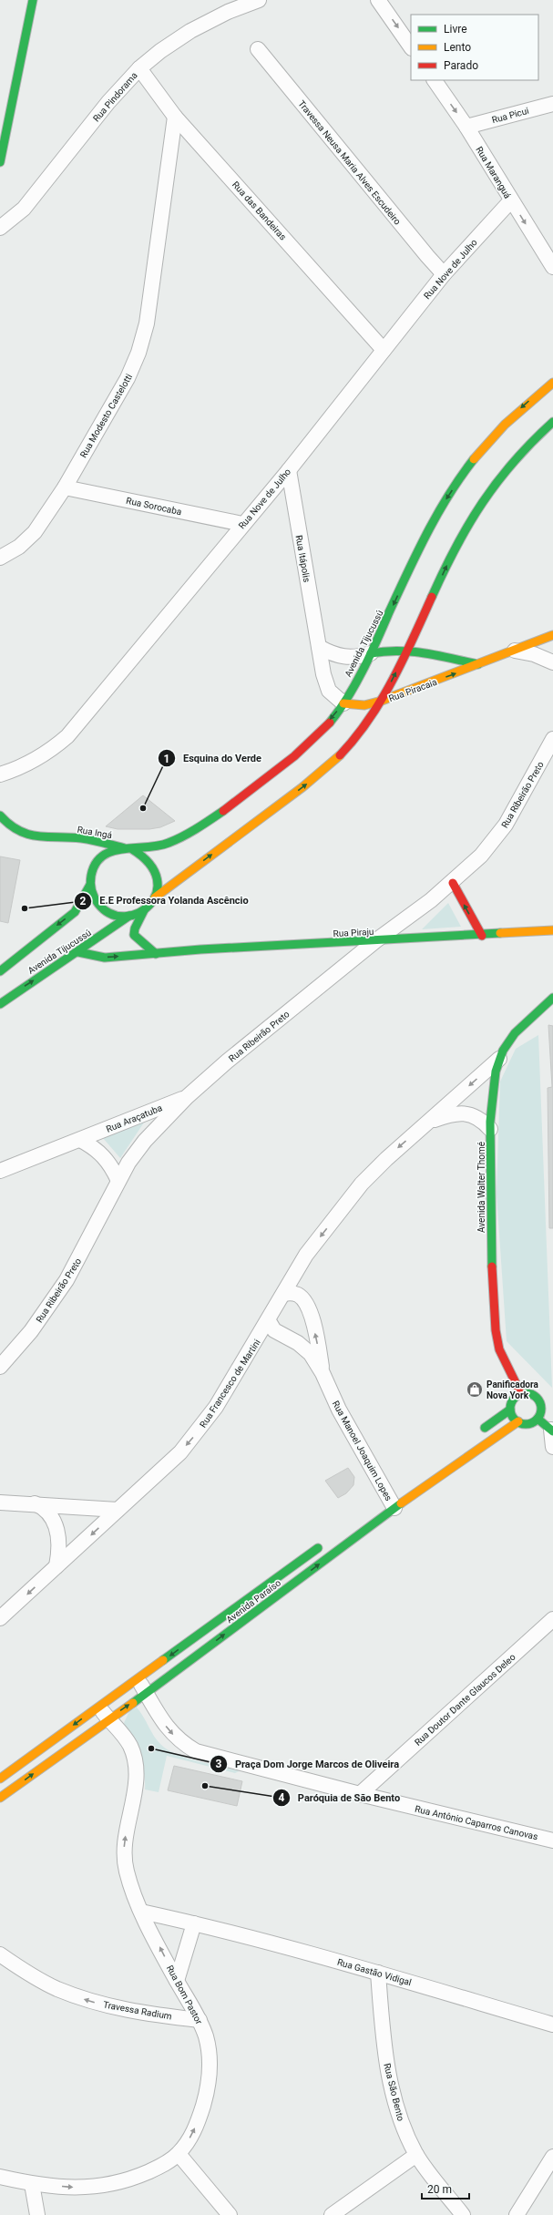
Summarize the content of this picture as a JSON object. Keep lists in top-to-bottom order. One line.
{"streets":{"street":["Rua Pindorama","Rua Picui","Travessa Neusa Maria Alves Escudeiro","Rua Maranguá","Rua das Bandeiras","Rua Nove de Julho","Rua Modesto Castelotti","Rua Sorocaba","Rua Itápolis","Avenida Tijucussú","Rua Piracaia","Rua Ribeirão Preto","Rua Ingá","Rua Piraju","Rua Araçatuba","Avenida Walter Thomé","Rua Francesco de Martini","Rua Manoel Joaquim Lopes","Avenida Paraíso","Rua Doutor Dante Glaucos Deleo","Rua Antônio Caparros Canovas","Rua Gastão Vidigal","Rua Bom Pastor","Travessa Radium","Rua São Bento"]},"crossings":[["Rua Pindorama","Rua das Bandeiras"],["Rua Picui","Rua Maranguá"],["Travessa Neusa Maria Alves Escudeiro","Rua Nove de Julho"],["Rua Maranguá","Rua Nove de Julho"],["Rua das Bandeiras","Rua Nove de Julho"],["Rua das Bandeiras","Rua Modesto Castelotti"],["Rua Nove de Julho","Rua Sorocaba"],["Rua Nove de Julho","Rua Itápolis"],["Rua Modesto Castelotti","Rua Sorocaba"],["Rua Itápolis","Avenida Tijucussú"],["Rua Itápolis","Rua Piracaia"],["Avenida Tijucussú","Rua Piracaia"],["Avenida Tijucussú","Rua Ingá"],["Avenida Tijucussú","Rua Piraju"],["Rua Ribeirão Preto","Rua Piraju"],["Rua Ribeirão Preto","Rua Araçatuba"],["Avenida Walter Thomé","Rua Francesco de Martini"],["Avenida Walter Thomé","Avenida Paraíso"],["Rua Francesco de Martini","Rua Manoel Joaquim Lopes"],["Rua Manoel Joaquim Lopes","Avenida Paraíso"],["Avenida Paraíso","Rua Antônio Caparros Canovas"],["Avenida Paraíso","Rua Bom Pastor"],["Rua Doutor Dante Glaucos Deleo","Rua Antônio Caparros Canovas"],["Rua Gastão Vidigal","Rua Bom Pastor"],["Rua Gastão Vidigal","Rua São Bento"],["Rua Bom Pastor","Travessa Radium"]],"one_way":["Rua Maranguá","Rua Francesco de Martini","Rua Antônio Caparros Canovas","Travessa Radium"],"places":{"other":["Esquina do Verde","E.E Professora Yolanda Ascêncio","Praça Dom Jorge Marcos de Oliveira","Paróquia de São Bento"],"shop":["Panificadora Nova York"]},"legend":["Livre","Lento","Parado"],"scale_bar":"20 m"}
